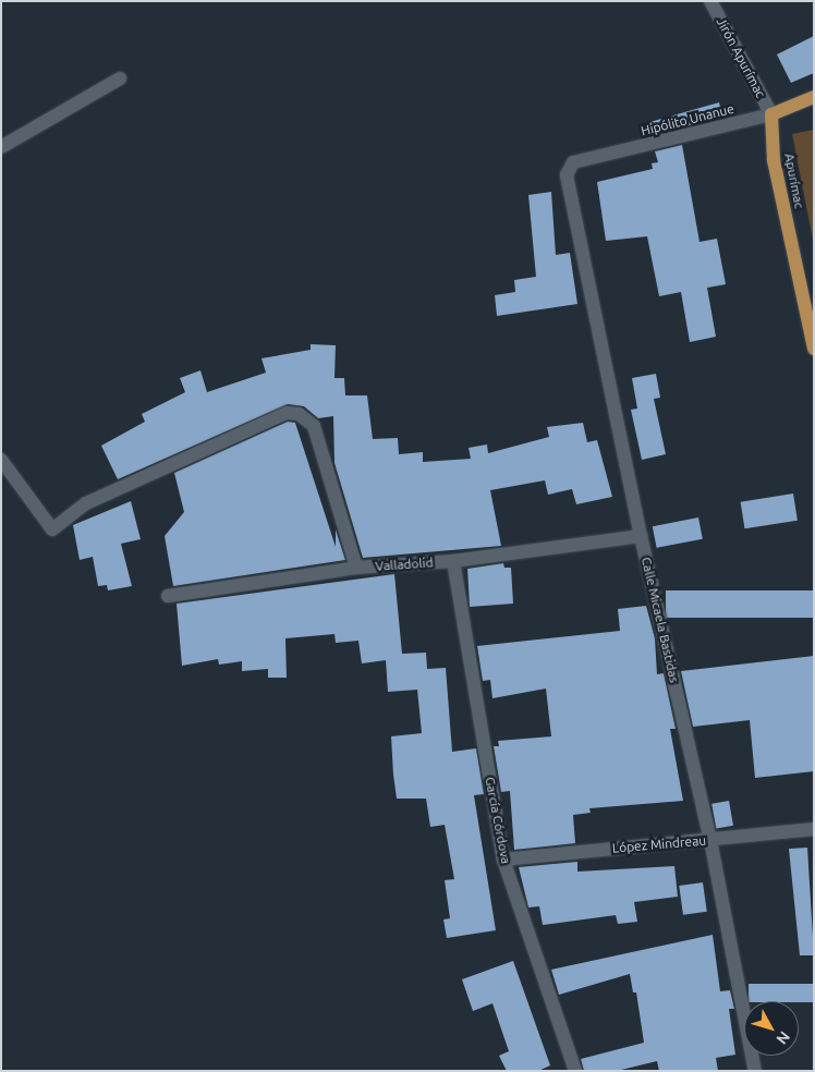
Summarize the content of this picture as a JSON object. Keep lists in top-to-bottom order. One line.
{"streets":{"main road":["Hipólito Unanue","Apurímac"],"street":["Jirón Apurímac","Valladolid","Calle Micaela Bastidas","García Córdova","López Mindreau"]},"crossings":[["Jirón Apurímac","Hipólito Unanue"],["Jirón Apurímac","Apurímac"],["Hipólito Unanue","Apurímac"],["Hipólito Unanue","Calle Micaela Bastidas"],["Valladolid","Calle Micaela Bastidas"],["Valladolid","García Córdova"],["Calle Micaela Bastidas","López Mindreau"],["García Córdova","López Mindreau"]],"north":"bottom right"}
